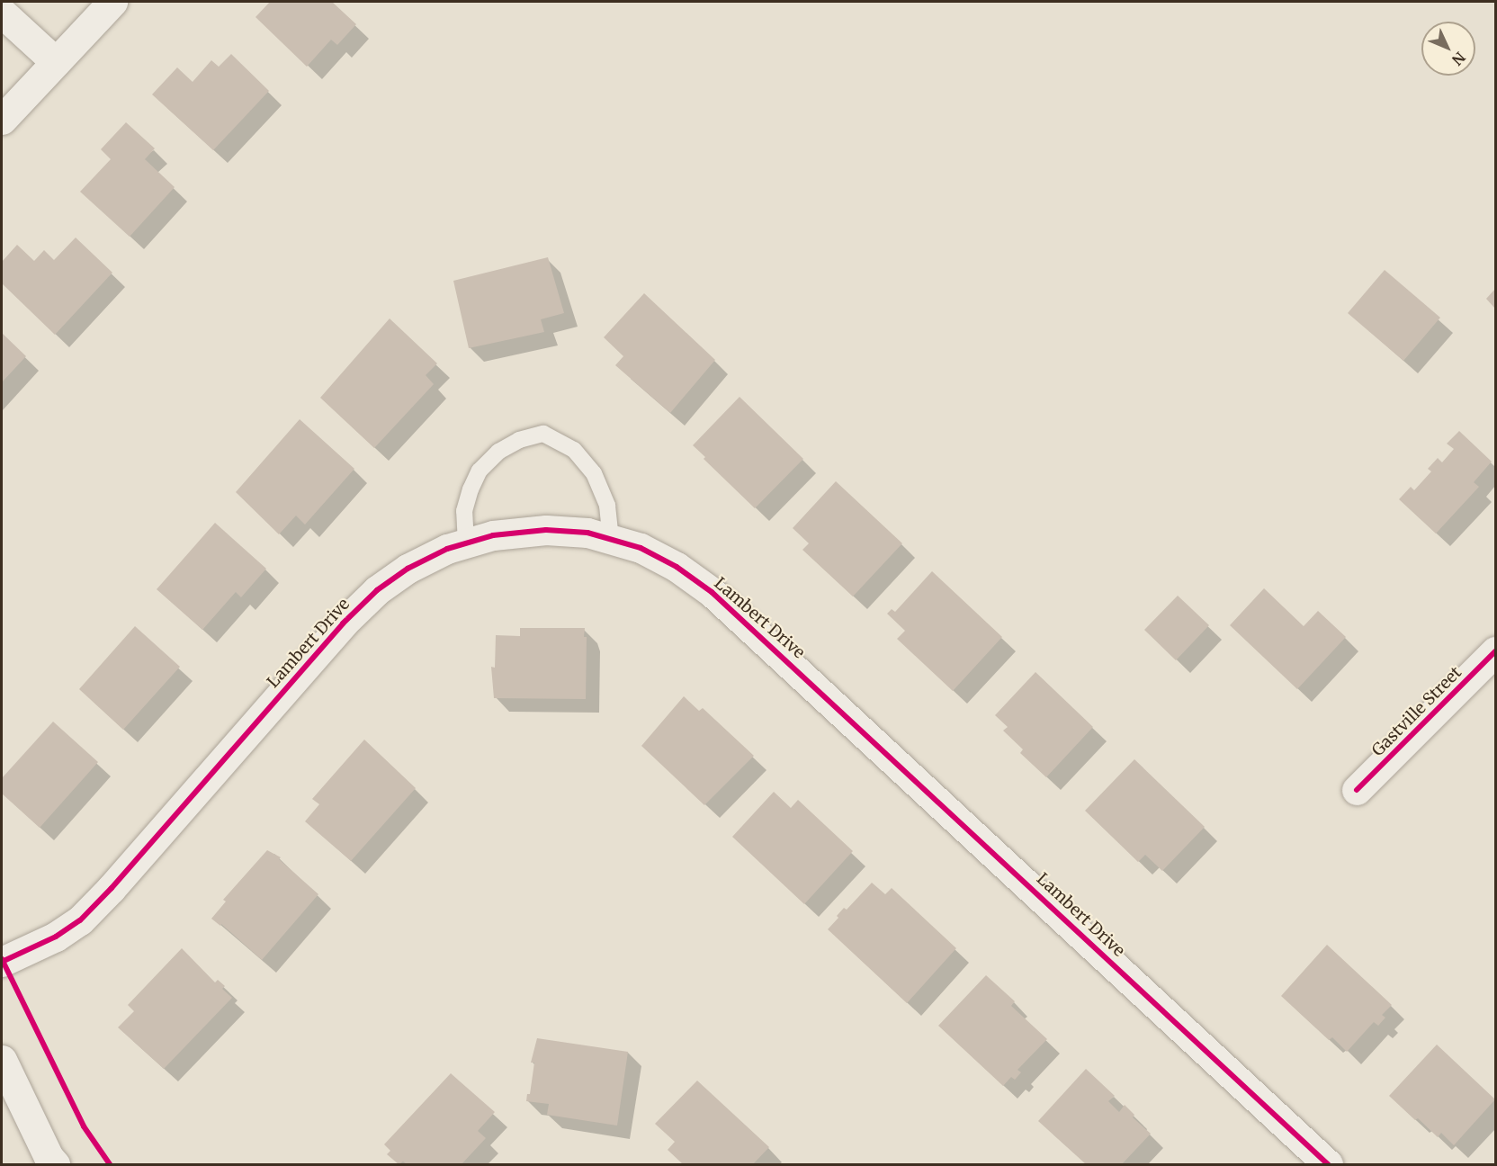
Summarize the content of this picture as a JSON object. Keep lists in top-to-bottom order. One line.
{"streets":{"street":["Lambert Drive","Gastville Street"]},"north":"bottom right"}
